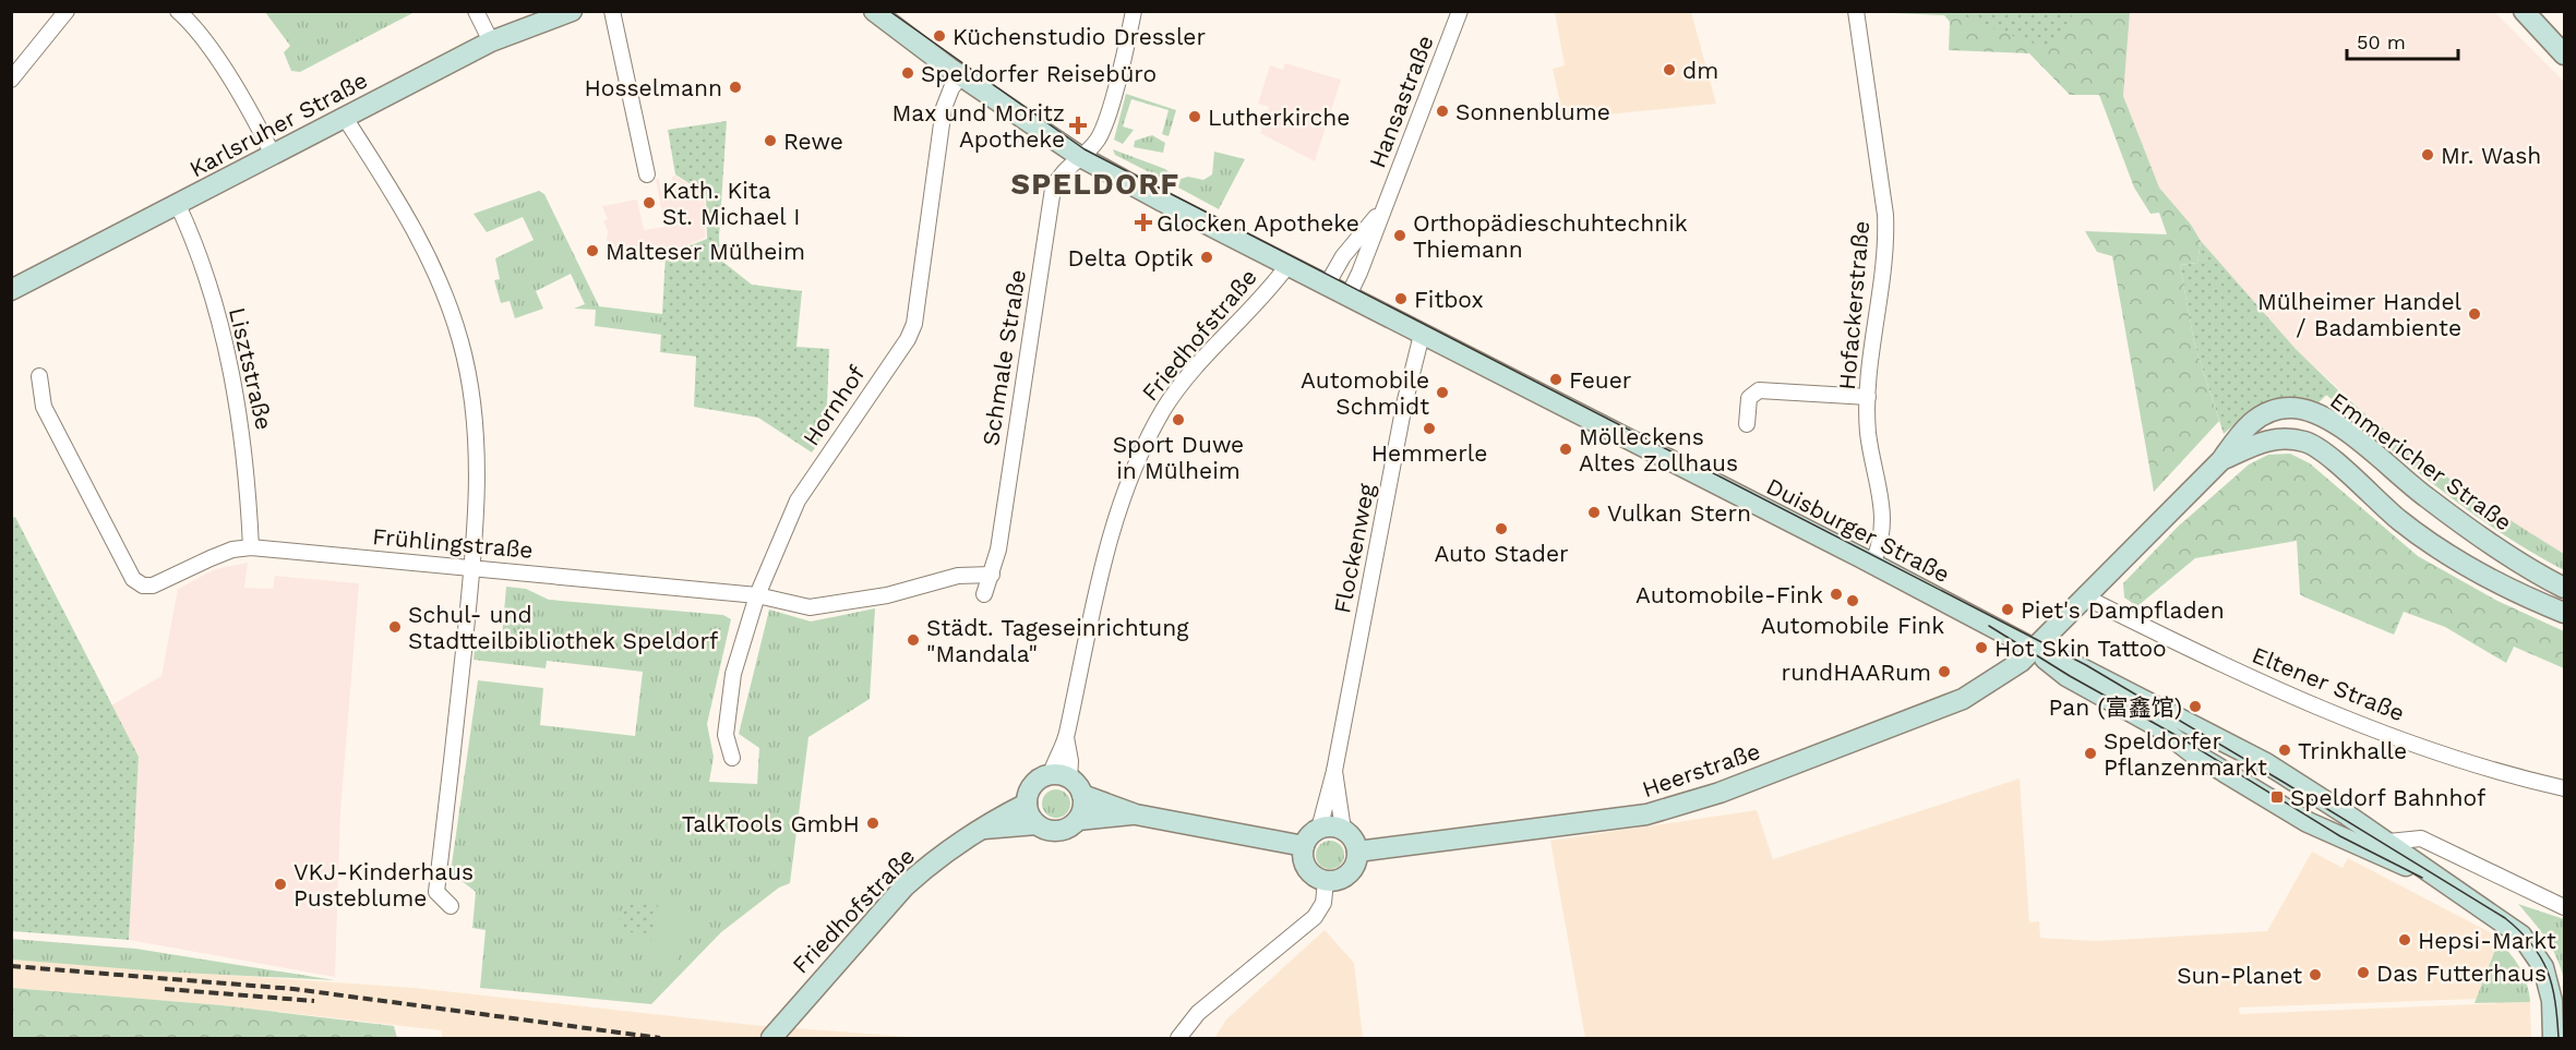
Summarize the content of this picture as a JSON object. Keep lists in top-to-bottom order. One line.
{"streets":{"main road":["Karlsruher Straße","Friedhofstraße","Emmericher Straße","Duisburger Straße","Heerstraße"],"street":["Hansastraße","Hofackerstraße","Schmale Straße","Lisztstraße","Hornhof","Frühlingstraße","Flockenweg","Eltener Straße"]},"crossings":[["Hansastraße","Duisburger Straße"],["Karlsruher Straße","Lisztstraße"],["Hofackerstraße","Duisburger Straße"],["Friedhofstraße","Duisburger Straße"],["Schmale Straße","Duisburger Straße"],["Lisztstraße","Frühlingstraße"],["Hornhof","Duisburger Straße"],["Hornhof","Frühlingstraße"],["Emmericher Straße","Duisburger Straße"],["Emmericher Straße","Eltener Straße"],["Emmericher Straße","Heerstraße"],["Duisburger Straße","Flockenweg"],["Duisburger Straße","Heerstraße"],["Flockenweg","Heerstraße"]],"districts":["SPELDORF"],"places":{"other":["Küchenstudio Dressler","dm","Speldorfer Reisebüro","Hosselmann","Sonnenblume","Lutherkirche","Rewe","Mr. Wash","Kath. Kita St. Michael I","Orthopädieschuhtechnik Thiemann","Malteser Mülheim","Delta Optik","Fitbox","Mülheimer Handel / Badambiente","Feuer","Automobile Schmidt","Sport Duwe in Mülheim","Hemmerle","Mölleckens Altes Zollhaus","Vulkan Stern","Auto Stader","Automobile-Fink","Automobile Fink","Piet's Dampfladen","Schul- und Stadtteilbibliothek Speldorf","Städt. Tageseinrichtung \"Mandala\"","Hot Skin Tattoo","rundHAARum","Pan (富鑫馆)","Trinkhalle","Speldorfer Pflanzenmarkt","TalkTools GmbH","VKJ-Kinderhaus Pusteblume","Hepsi-Markt","Das Futterhaus","Sun-Planet"],"health":["Max und Moritz Apotheke","Glocken Apotheke"],"transit":["Speldorf Bahnhof"]},"scale_bar":"50 m"}
